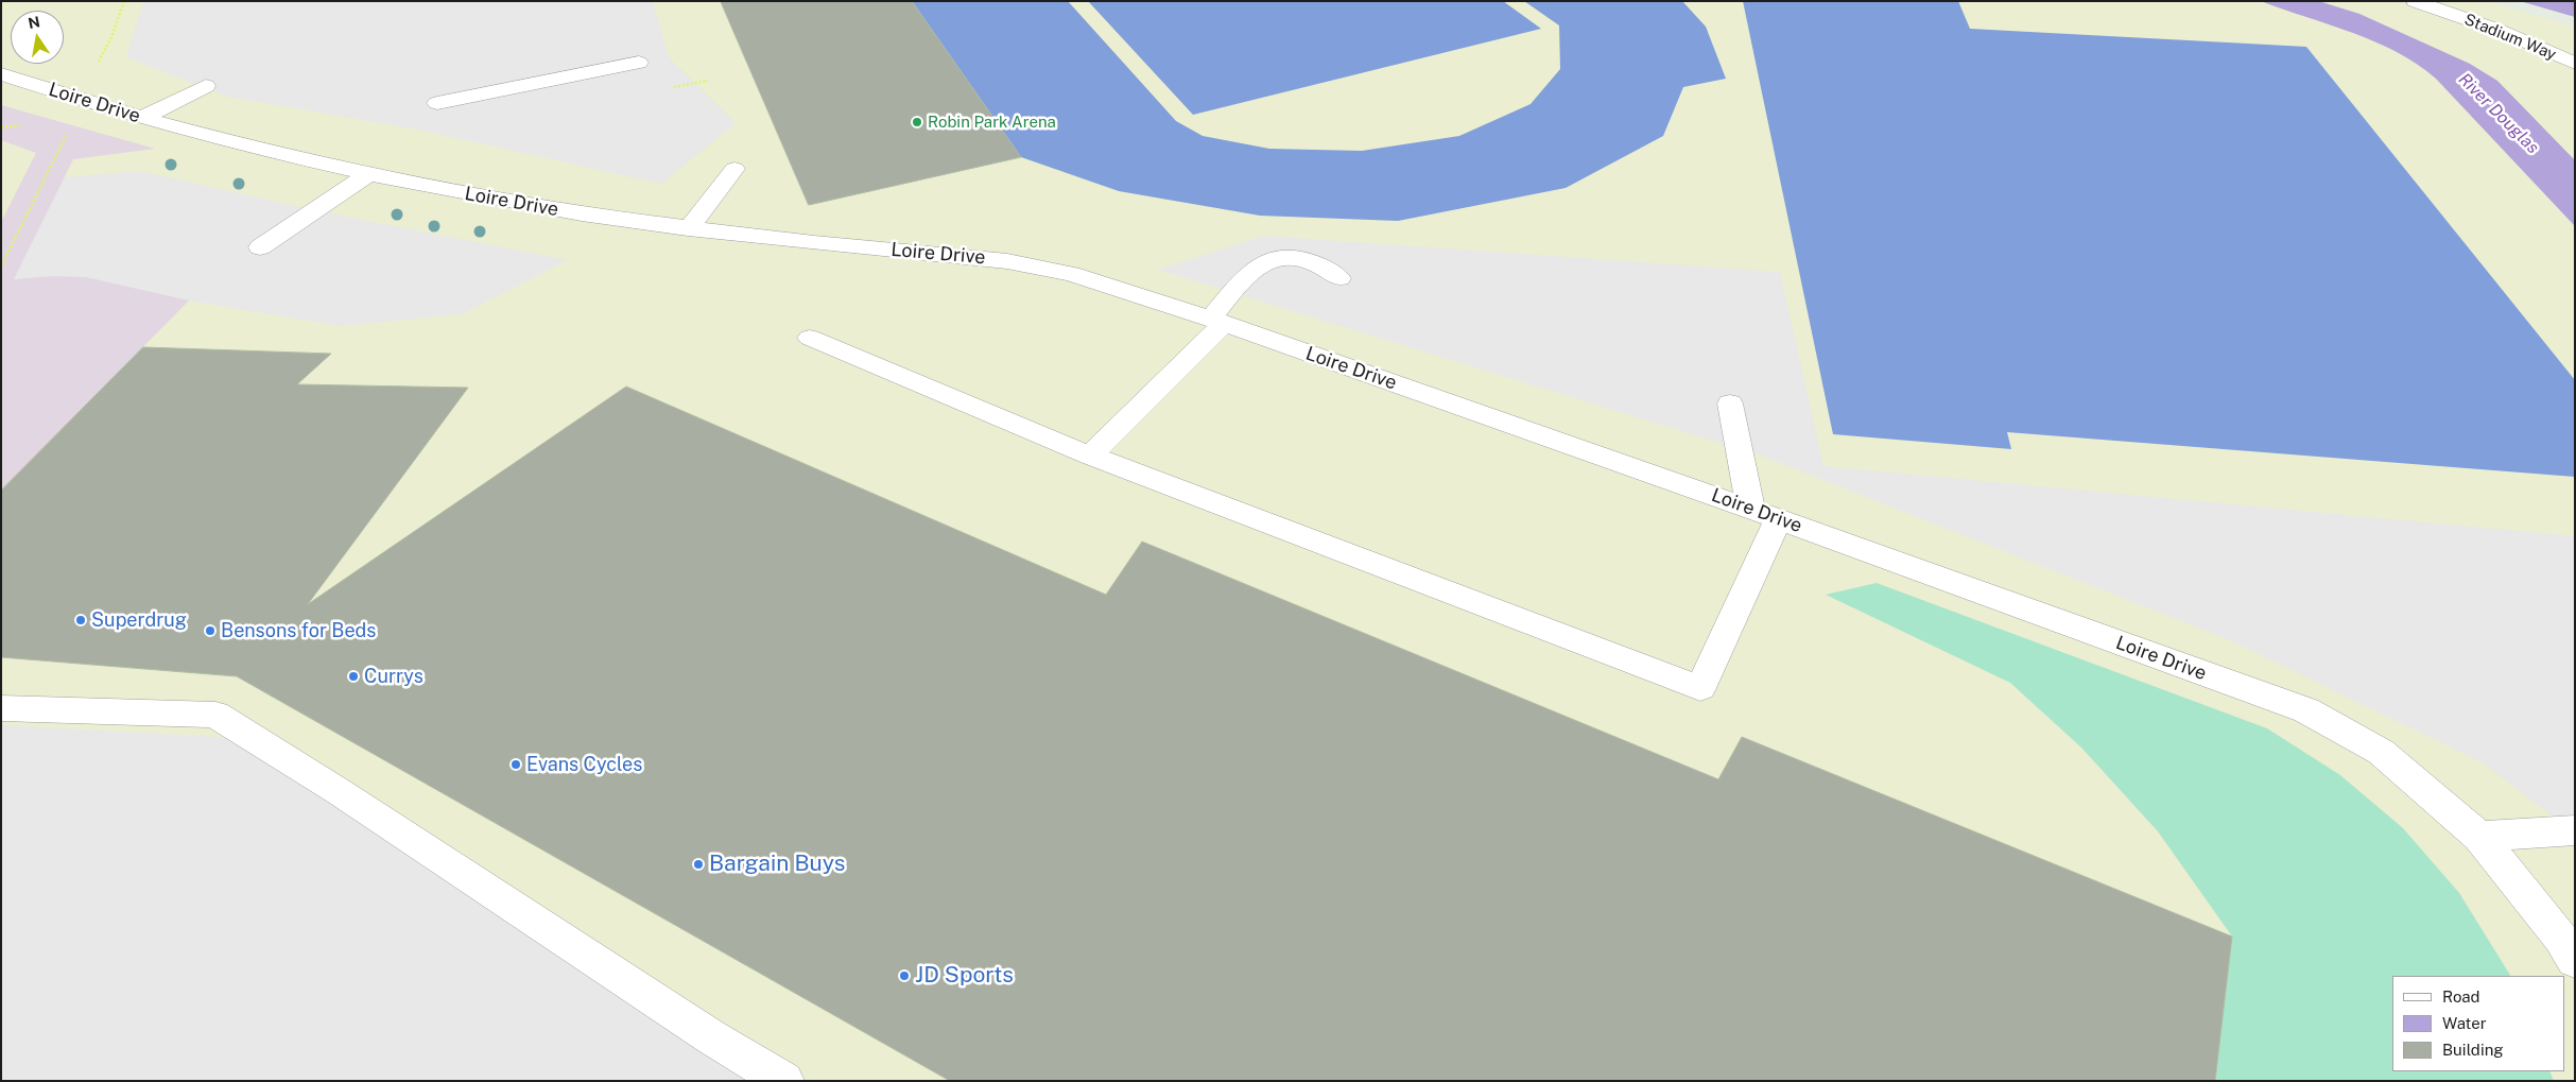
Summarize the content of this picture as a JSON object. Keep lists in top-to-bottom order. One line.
{"streets":{"street":["Stadium Way","Loire Drive"]},"water":["River Douglas"],"places":["Robin Park Arena","Superdrug","Bensons for Beds","Currys","Evans Cycles","Bargain Buys","JD Sports"],"legend":["Road","Water","Building"],"north":"top"}
